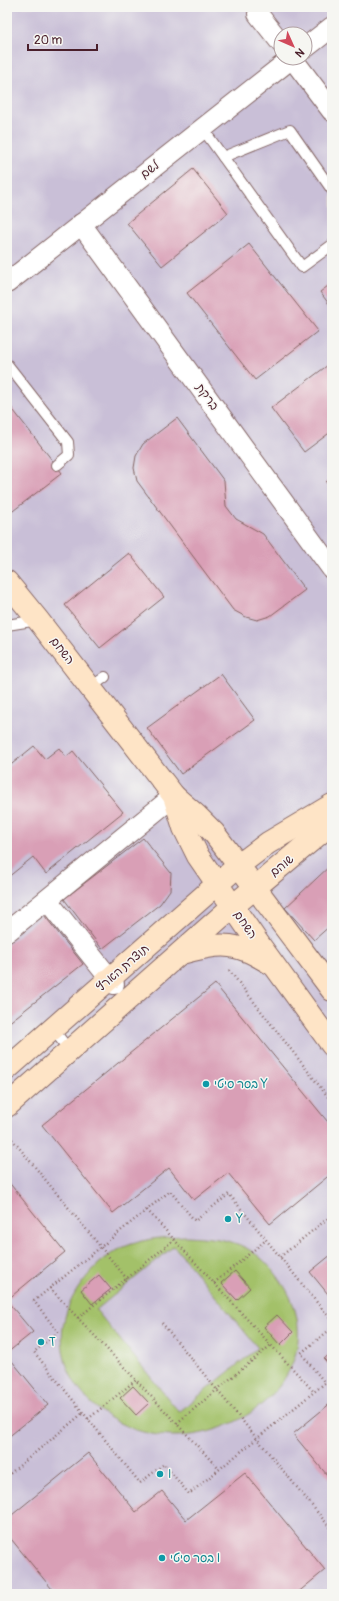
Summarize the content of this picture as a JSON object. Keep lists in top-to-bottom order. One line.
{"streets":{"street":["לשם","ברקת","השחם","שוהם","תוצרת הארץ"]},"crossings":[["לשם","ברקת"],["השחם","שוהם"],["השחם","תוצרת הארץ"]],"places":["בסר סיטי Y","Y","T","I","בסר סיטי I"],"scale_bar":"20 m","north":"bottom right"}
